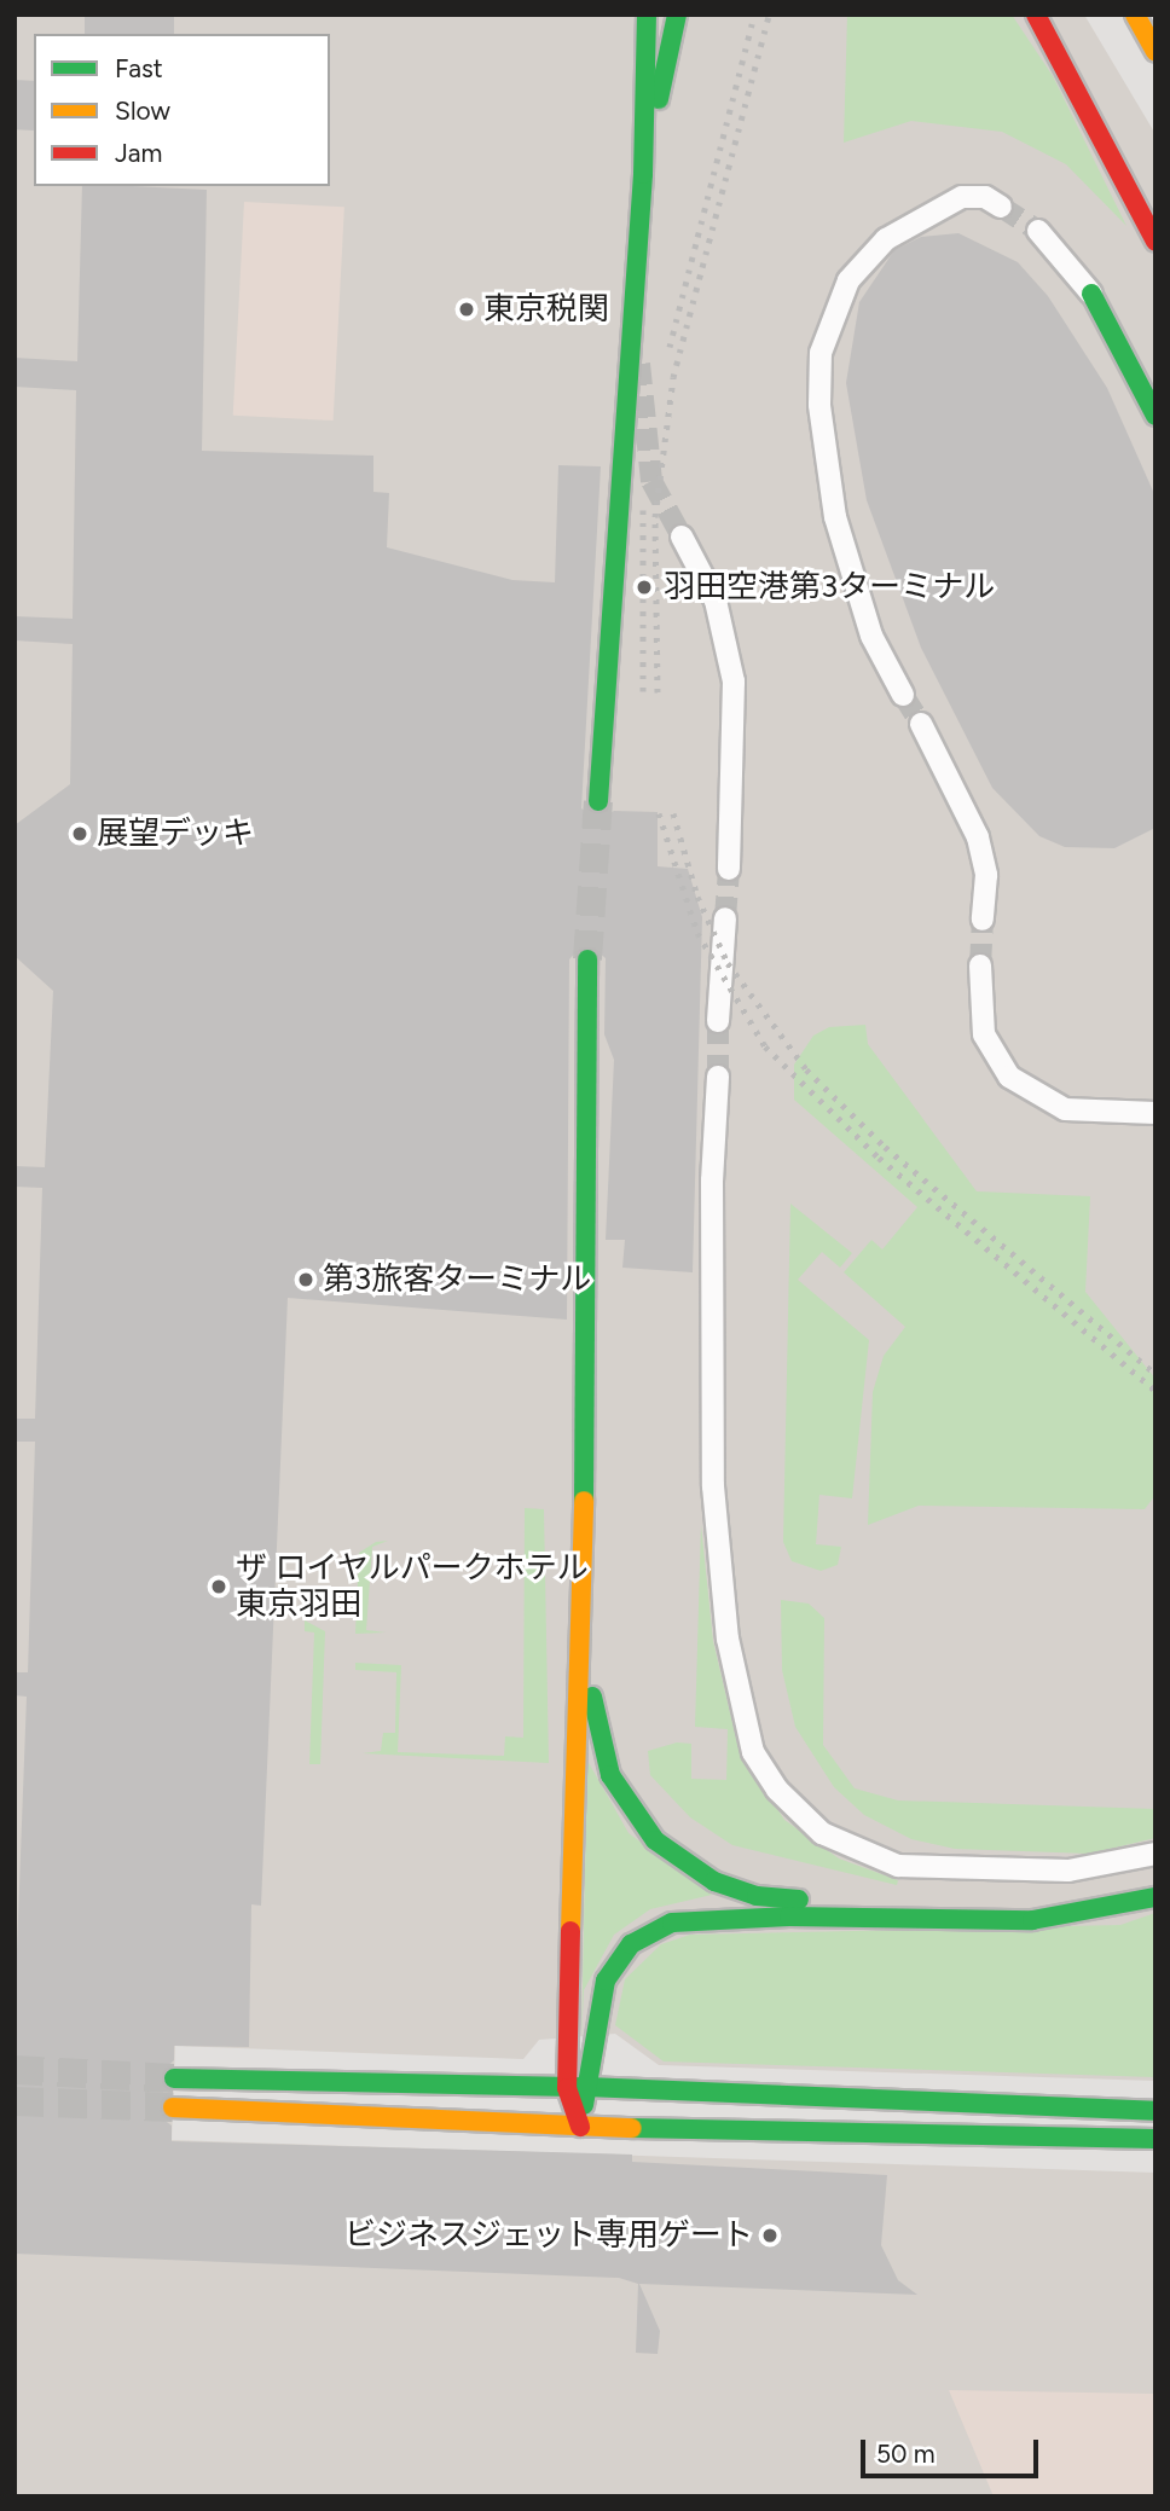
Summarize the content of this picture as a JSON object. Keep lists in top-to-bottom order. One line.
{"places":["東京税関","羽田空港第3ターミナル","展望デッキ","第3旅客ターミナル","ザ ロイヤルパークホテル 東京羽田","ビジネスジェット専用ゲート"],"legend":["Fast","Slow","Jam"],"scale_bar":"50 m"}
